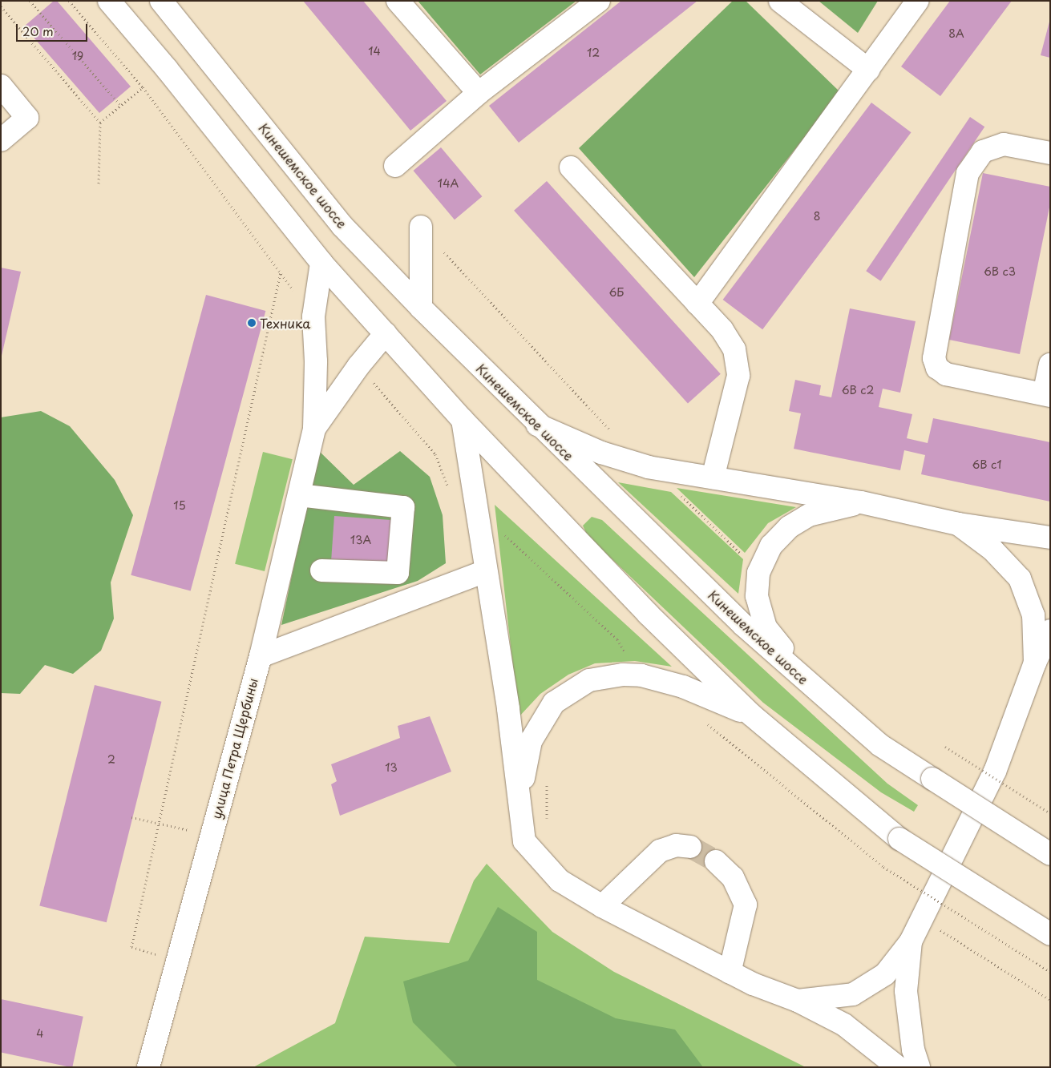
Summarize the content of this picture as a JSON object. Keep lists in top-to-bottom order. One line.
{"streets":{"main road":["Кинешемское шоссе","улица Петра Щербины"]},"places":["Техника"],"house_numbers":["8А","14","12","19","14А","8","6В с3","6Б","6В с2","6В с1","15","13А","2","13","4"],"scale_bar":"20 m"}
